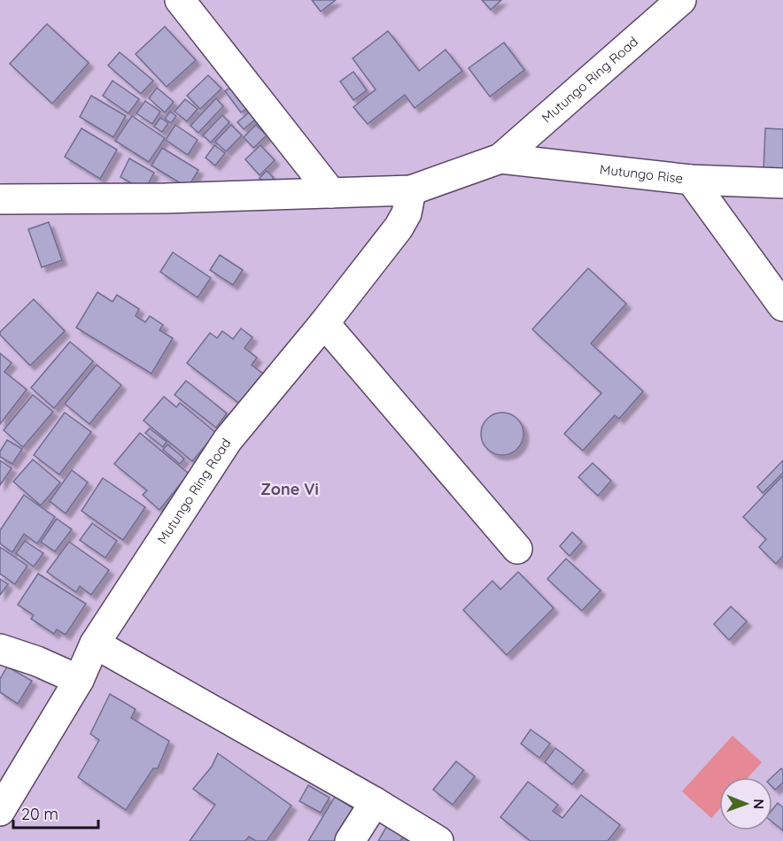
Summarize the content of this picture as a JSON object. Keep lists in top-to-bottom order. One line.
{"streets":{"street":["Mutungo Ring Road","Mutungo Rise"]},"crossings":[["Mutungo Ring Road","Mutungo Rise"]],"districts":["Zone Vi"],"scale_bar":"20 m","north":"right"}
